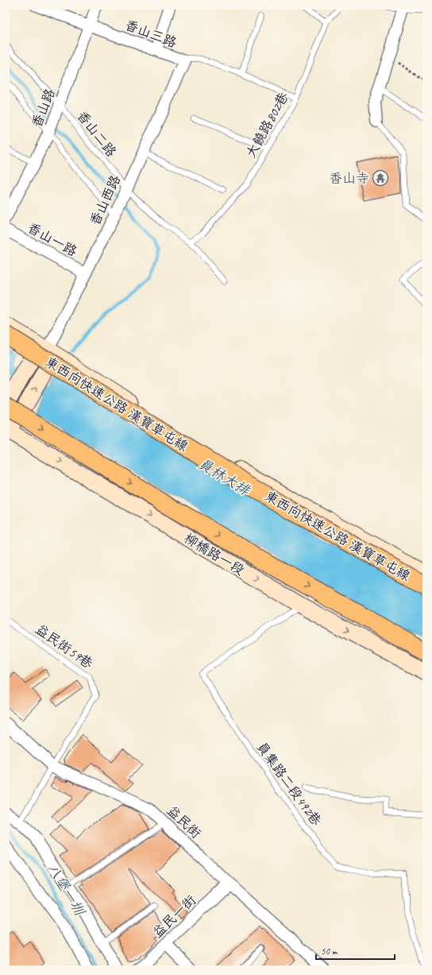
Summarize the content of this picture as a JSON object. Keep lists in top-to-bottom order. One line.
{"streets":{"highway":["東西向快速公路 漢寶草屯線"],"main road":["柳橋路一段"],"street":["香山三路","香山路","香山西路","香山一路","益民街","益民一街"],"lane":["大饒路802巷","香山二路","益民街59巷","員集路二段492巷"]},"crossings":[["香山三路","香山路"],["香山三路","香山西路"],["香山路","香山二路"],["大饒路802巷","香山二路"],["香山二路","香山西路"],["香山西路","香山一路"],["柳橋路一段","員集路二段492巷"],["益民街59巷","益民街"],["益民街","益民一街"]],"water":["員林大排","八堡一圳"],"places":{"temple":["香山寺"]},"scale_bar":"50 m"}
